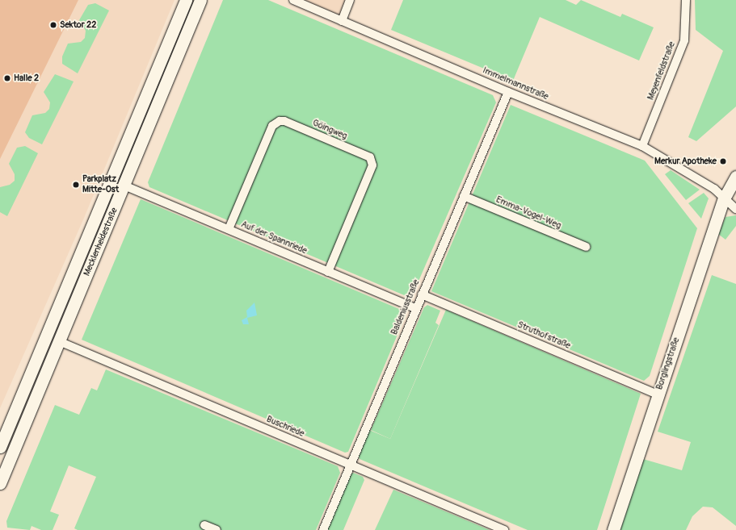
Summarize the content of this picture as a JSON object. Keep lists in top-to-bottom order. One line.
{"streets":{"main road":["Mecklenheidestraße","Borglingstraße"],"street":["Meyenfeldstraße","Immelmannstraße","Göingweg","Emma-Vogel-Weg","Auf der Spannriede","Baldeniusstraße","Struthofstraße","Buschriede"]},"crossings":[["Meyenfeldstraße","Immelmannstraße"],["Immelmannstraße","Baldeniusstraße"],["Immelmannstraße","Borglingstraße"],["Göingweg","Auf der Spannriede"],["Emma-Vogel-Weg","Baldeniusstraße"],["Auf der Spannriede","Mecklenheidestraße"],["Auf der Spannriede","Baldeniusstraße"],["Mecklenheidestraße","Buschriede"],["Baldeniusstraße","Struthofstraße"],["Baldeniusstraße","Buschriede"],["Struthofstraße","Borglingstraße"]],"places":["Sektor 22","Halle 2","Merkur Apotheke","Parkplatz Mitte-Ost"]}
